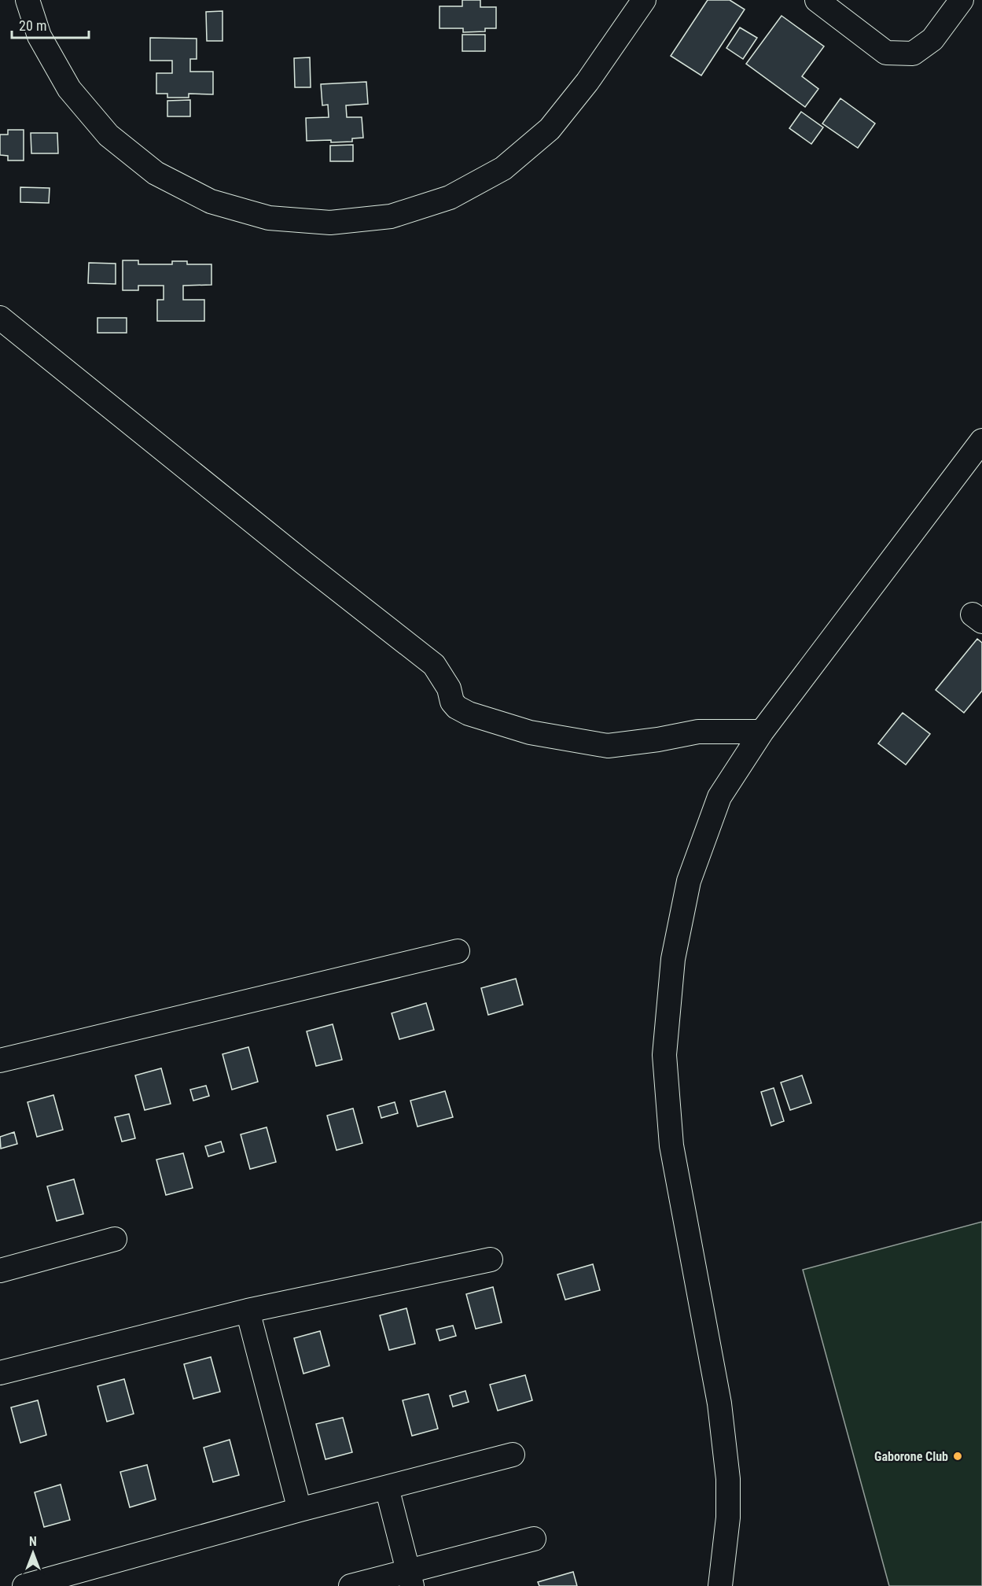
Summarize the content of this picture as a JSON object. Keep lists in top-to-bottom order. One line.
{"places":["Gaborone Club"],"scale_bar":"20 m","north":"top"}
